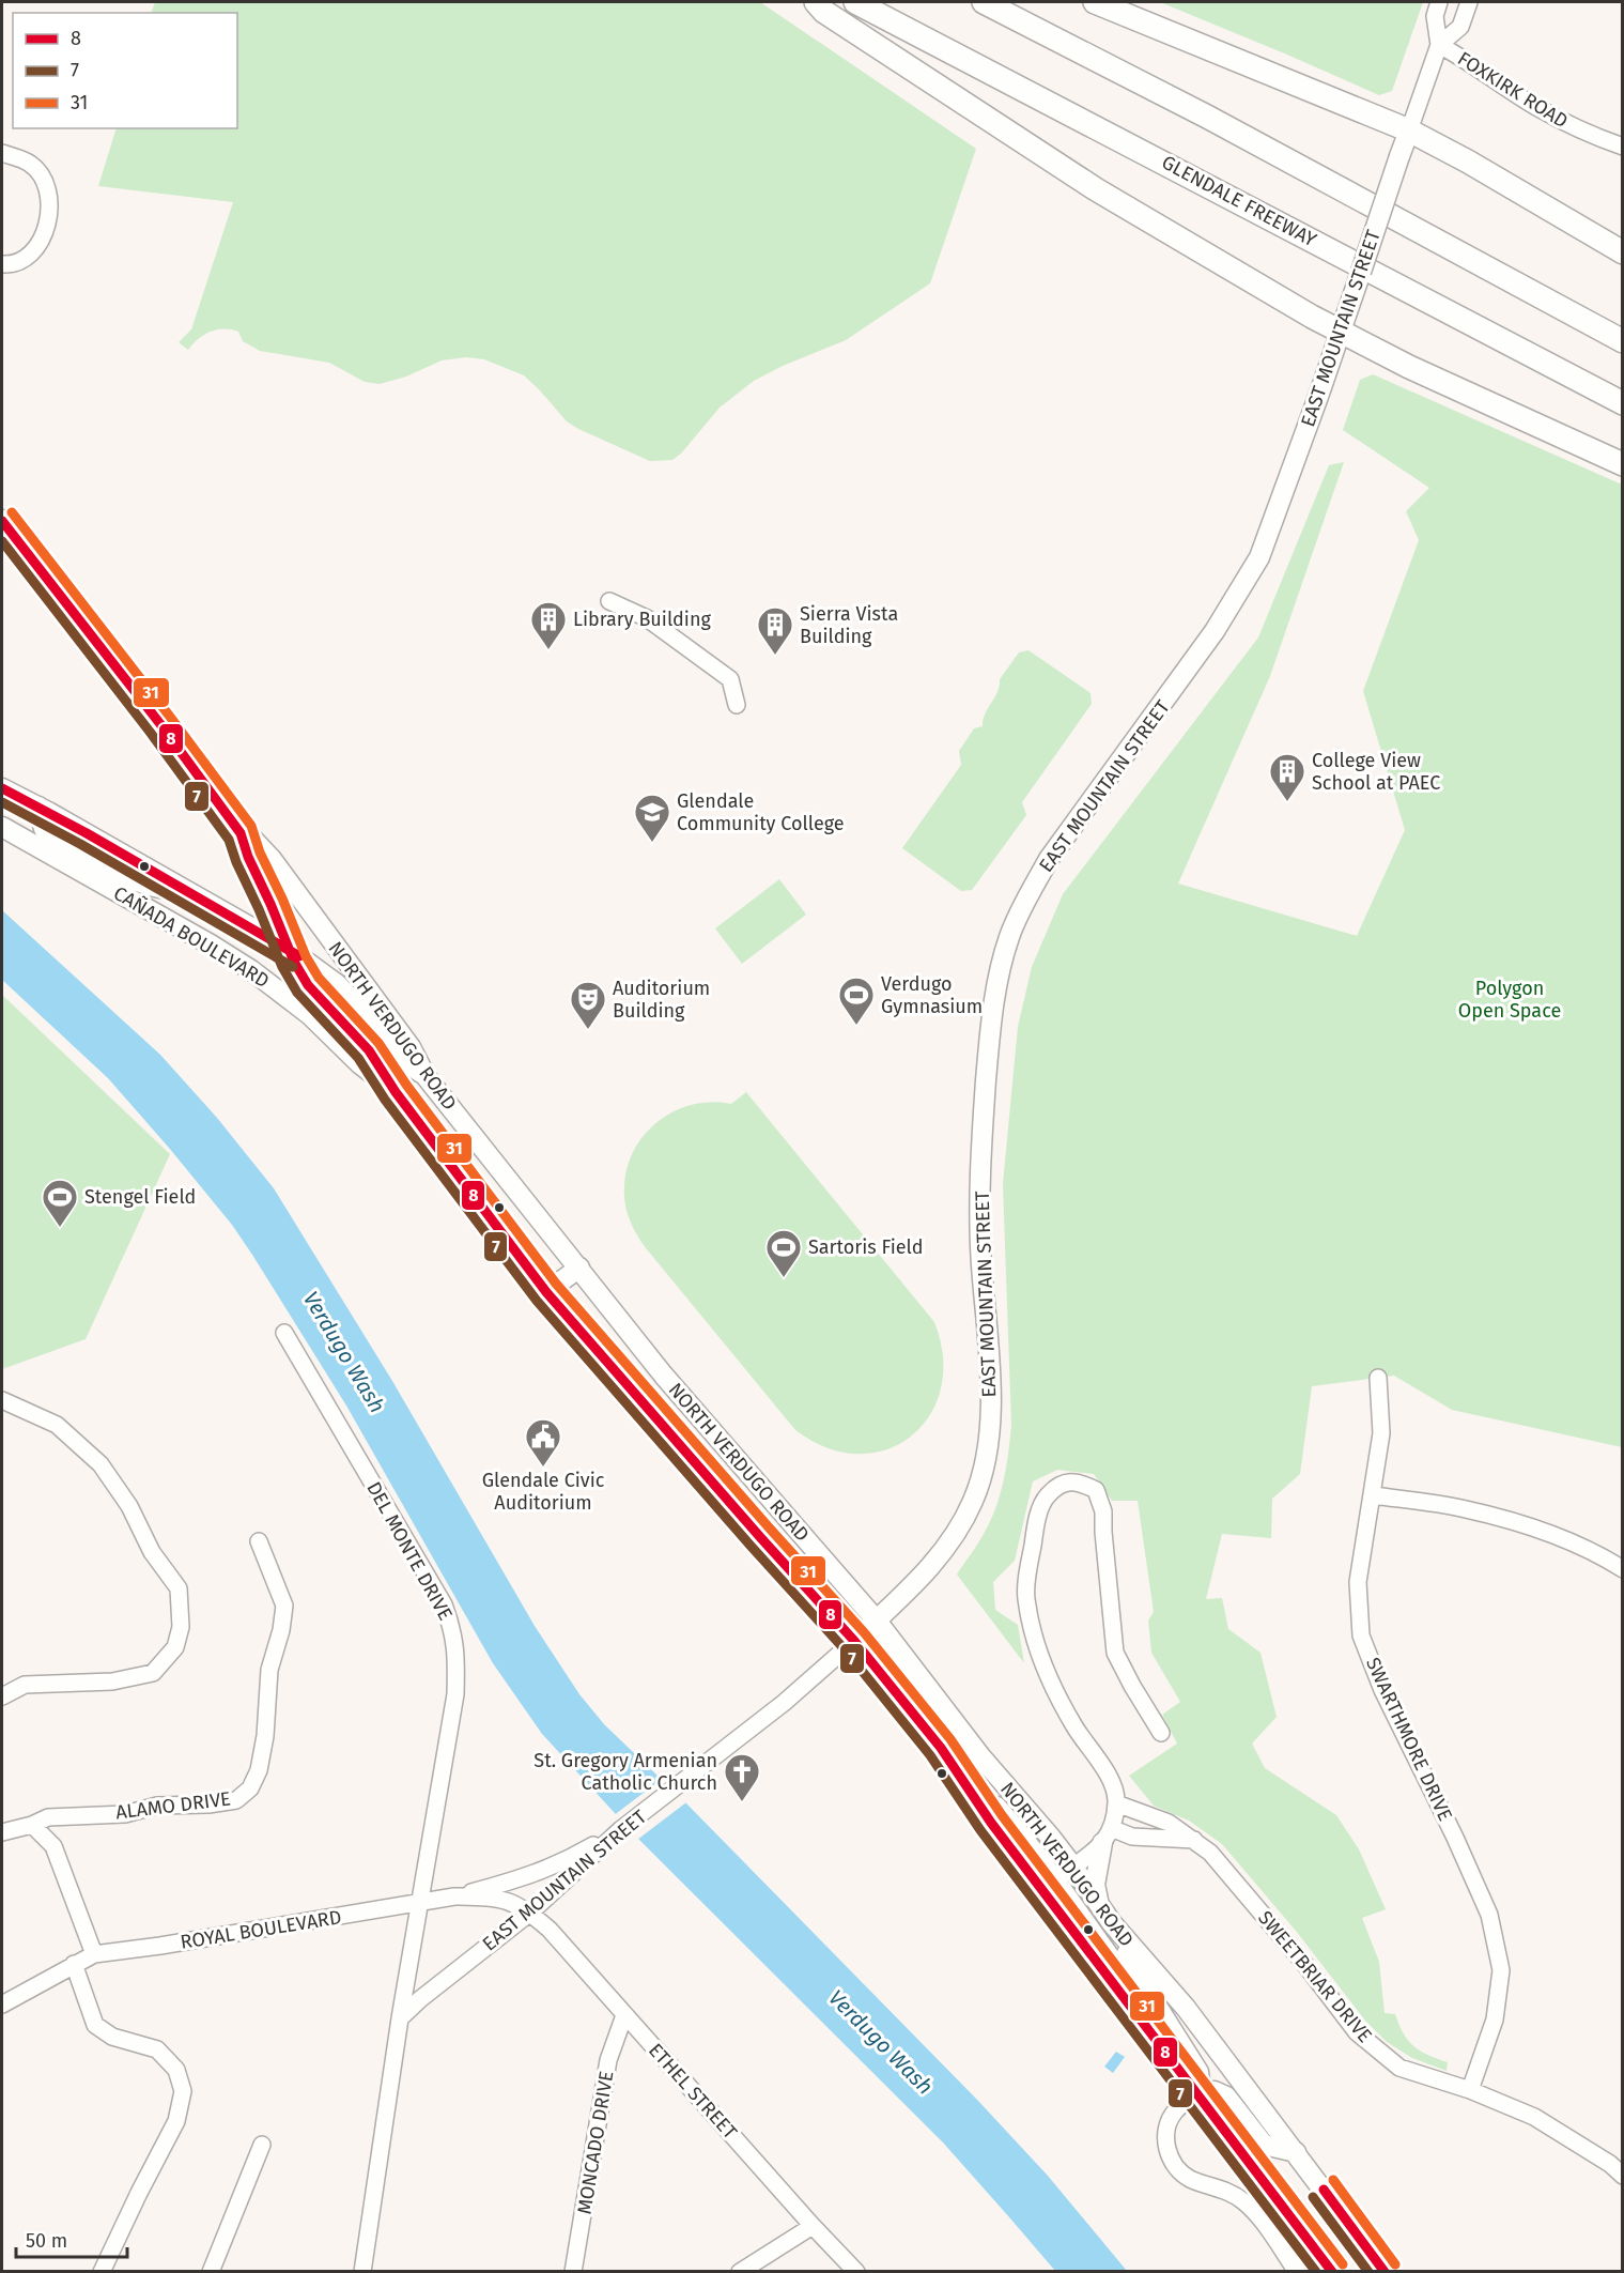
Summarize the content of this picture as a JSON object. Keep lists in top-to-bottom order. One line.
{"streets":{"highway":["GLENDALE FREEWAY"],"main road":["EAST MOUNTAIN STREET","CAÑADA BOULEVARD","NORTH VERDUGO ROAD"],"street":["FOXKIRK ROAD","DEL MONTE DRIVE","SWARTHMORE DRIVE","ALAMO DRIVE","ROYAL BOULEVARD","SWEETBRIAR DRIVE","ETHEL STREET","MONCADO DRIVE"]},"crossings":[["EAST MOUNTAIN STREET","NORTH VERDUGO ROAD"],["EAST MOUNTAIN STREET","DEL MONTE DRIVE"],["EAST MOUNTAIN STREET","ROYAL BOULEVARD"],["EAST MOUNTAIN STREET","ETHEL STREET"],["CAÑADA BOULEVARD","NORTH VERDUGO ROAD"],["DEL MONTE DRIVE","ROYAL BOULEVARD"],["SWARTHMORE DRIVE","SWEETBRIAR DRIVE"],["ROYAL BOULEVARD","ETHEL STREET"],["ETHEL STREET","MONCADO DRIVE"]],"water":["Verdugo Wash"],"parks":["Polygon Open Space"],"places":{"building":["Library Building","Sierra Vista Building","College View School at PAEC"],"school or university":["Glendale Community College"],"sports":["Verdugo Gymnasium","Stengel Field","Sartoris Field"],"theatre":["Auditorium Building"],"public building":["Glendale Civic Auditorium"],"church":["St. Gregory Armenian Catholic Church"]},"lines":["transit line 31","transit line 8","transit line 7"],"legend":["8","7","31"],"scale_bar":"50 m"}
